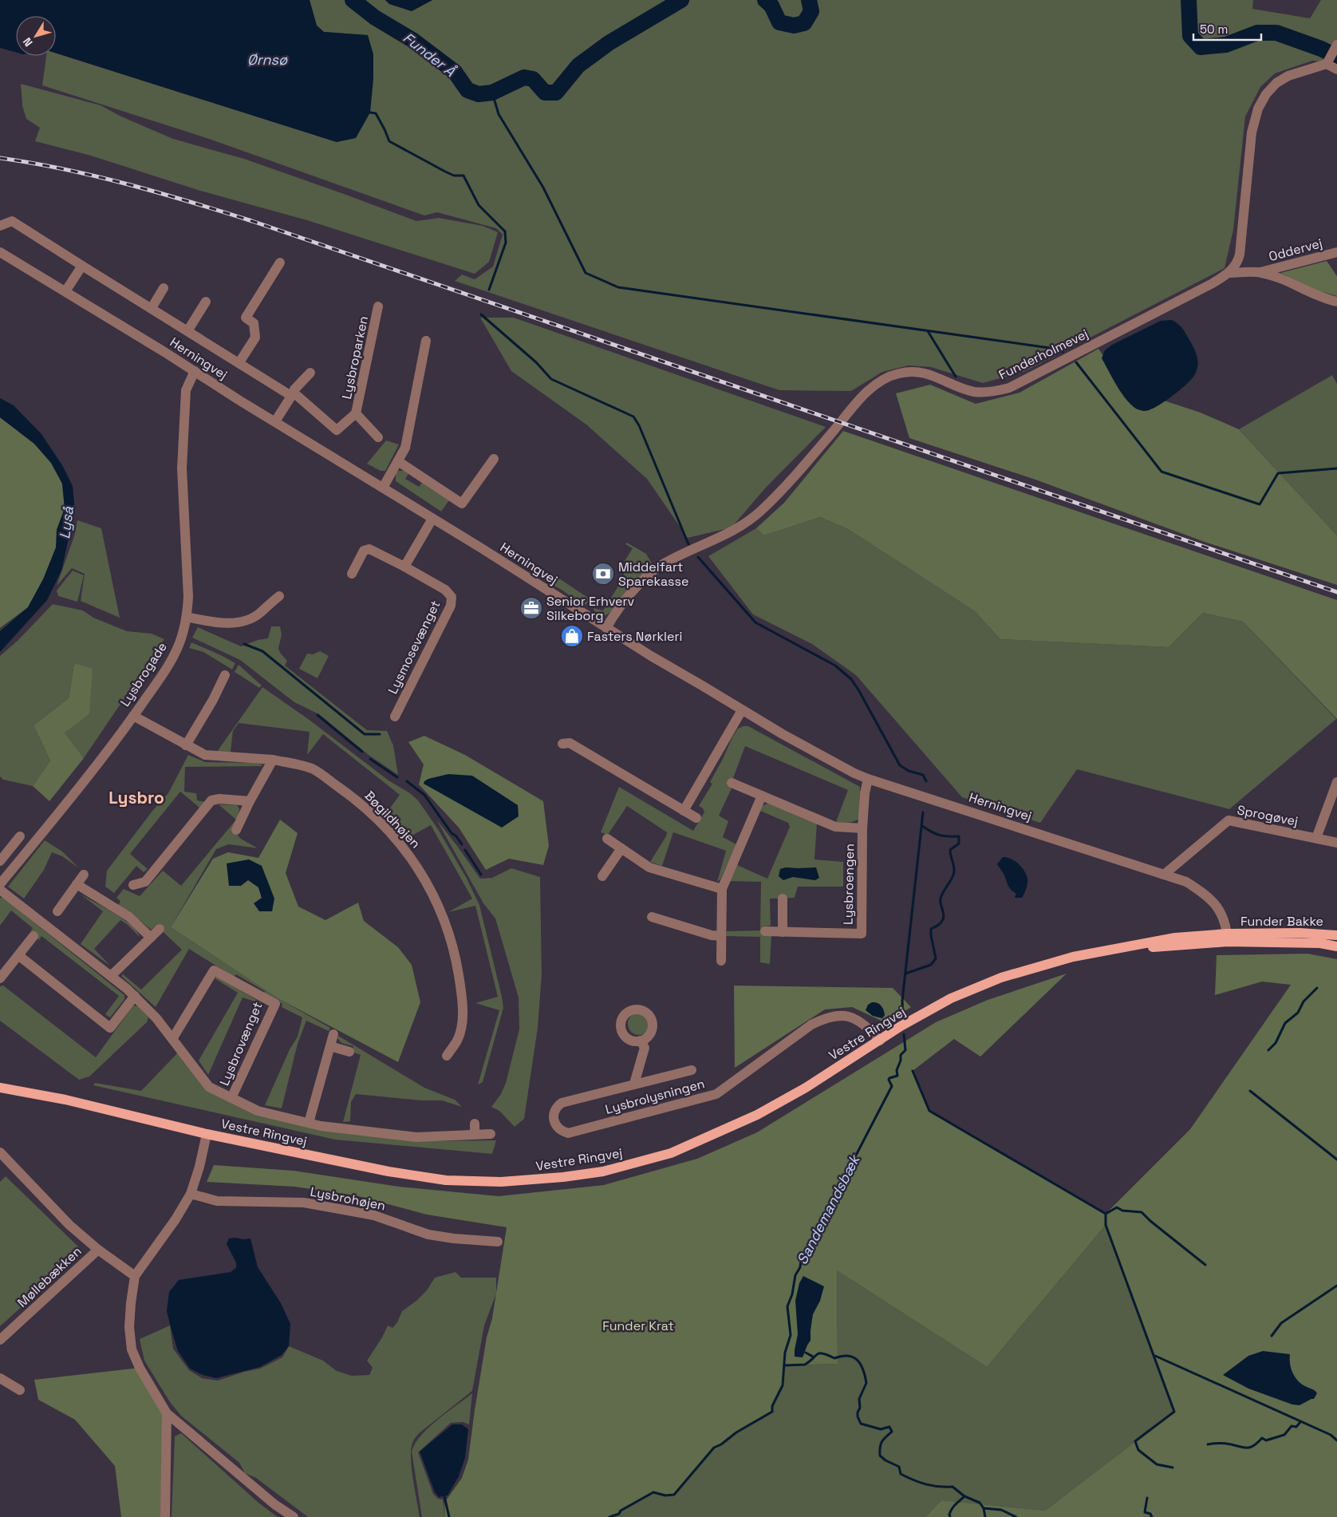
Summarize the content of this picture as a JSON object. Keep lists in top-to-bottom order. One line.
{"streets":{"main road":["Funder Bakke","Vestre Ringvej"],"street":["Oddervej","Funderholmevej","Lysbroparken","Herningvej","Lysmosevænget","Lysbrogade","Sprogøvej","Bøgildhøjen","Lysbroengen","Lysbrovænget","Lysbrolysningen","Lysbrohøjen","Møllebækken"]},"crossings":[["Funderholmevej","Herningvej"],["Herningvej","Lysbrogade"],["Herningvej","Sprogøvej"],["Herningvej","Lysbroengen"],["Herningvej","Funder Bakke"],["Herningvej","Vestre Ringvej"],["Lysbrogade","Bøgildhøjen"],["Funder Bakke","Vestre Ringvej"],["Vestre Ringvej","Lysbrolysningen"]],"districts":["Lysbro"],"water":["Funder Å","Ørnsø","Lyså","Sandemandsbæk"],"parks":["Funder Krat"],"places":{"bank":["Middelfart Sparekasse"],"office":["Senior Erhverv Silkeborg"],"shop":["Fasters Nørkleri"]},"scale_bar":"50 m","north":"bottom left"}
